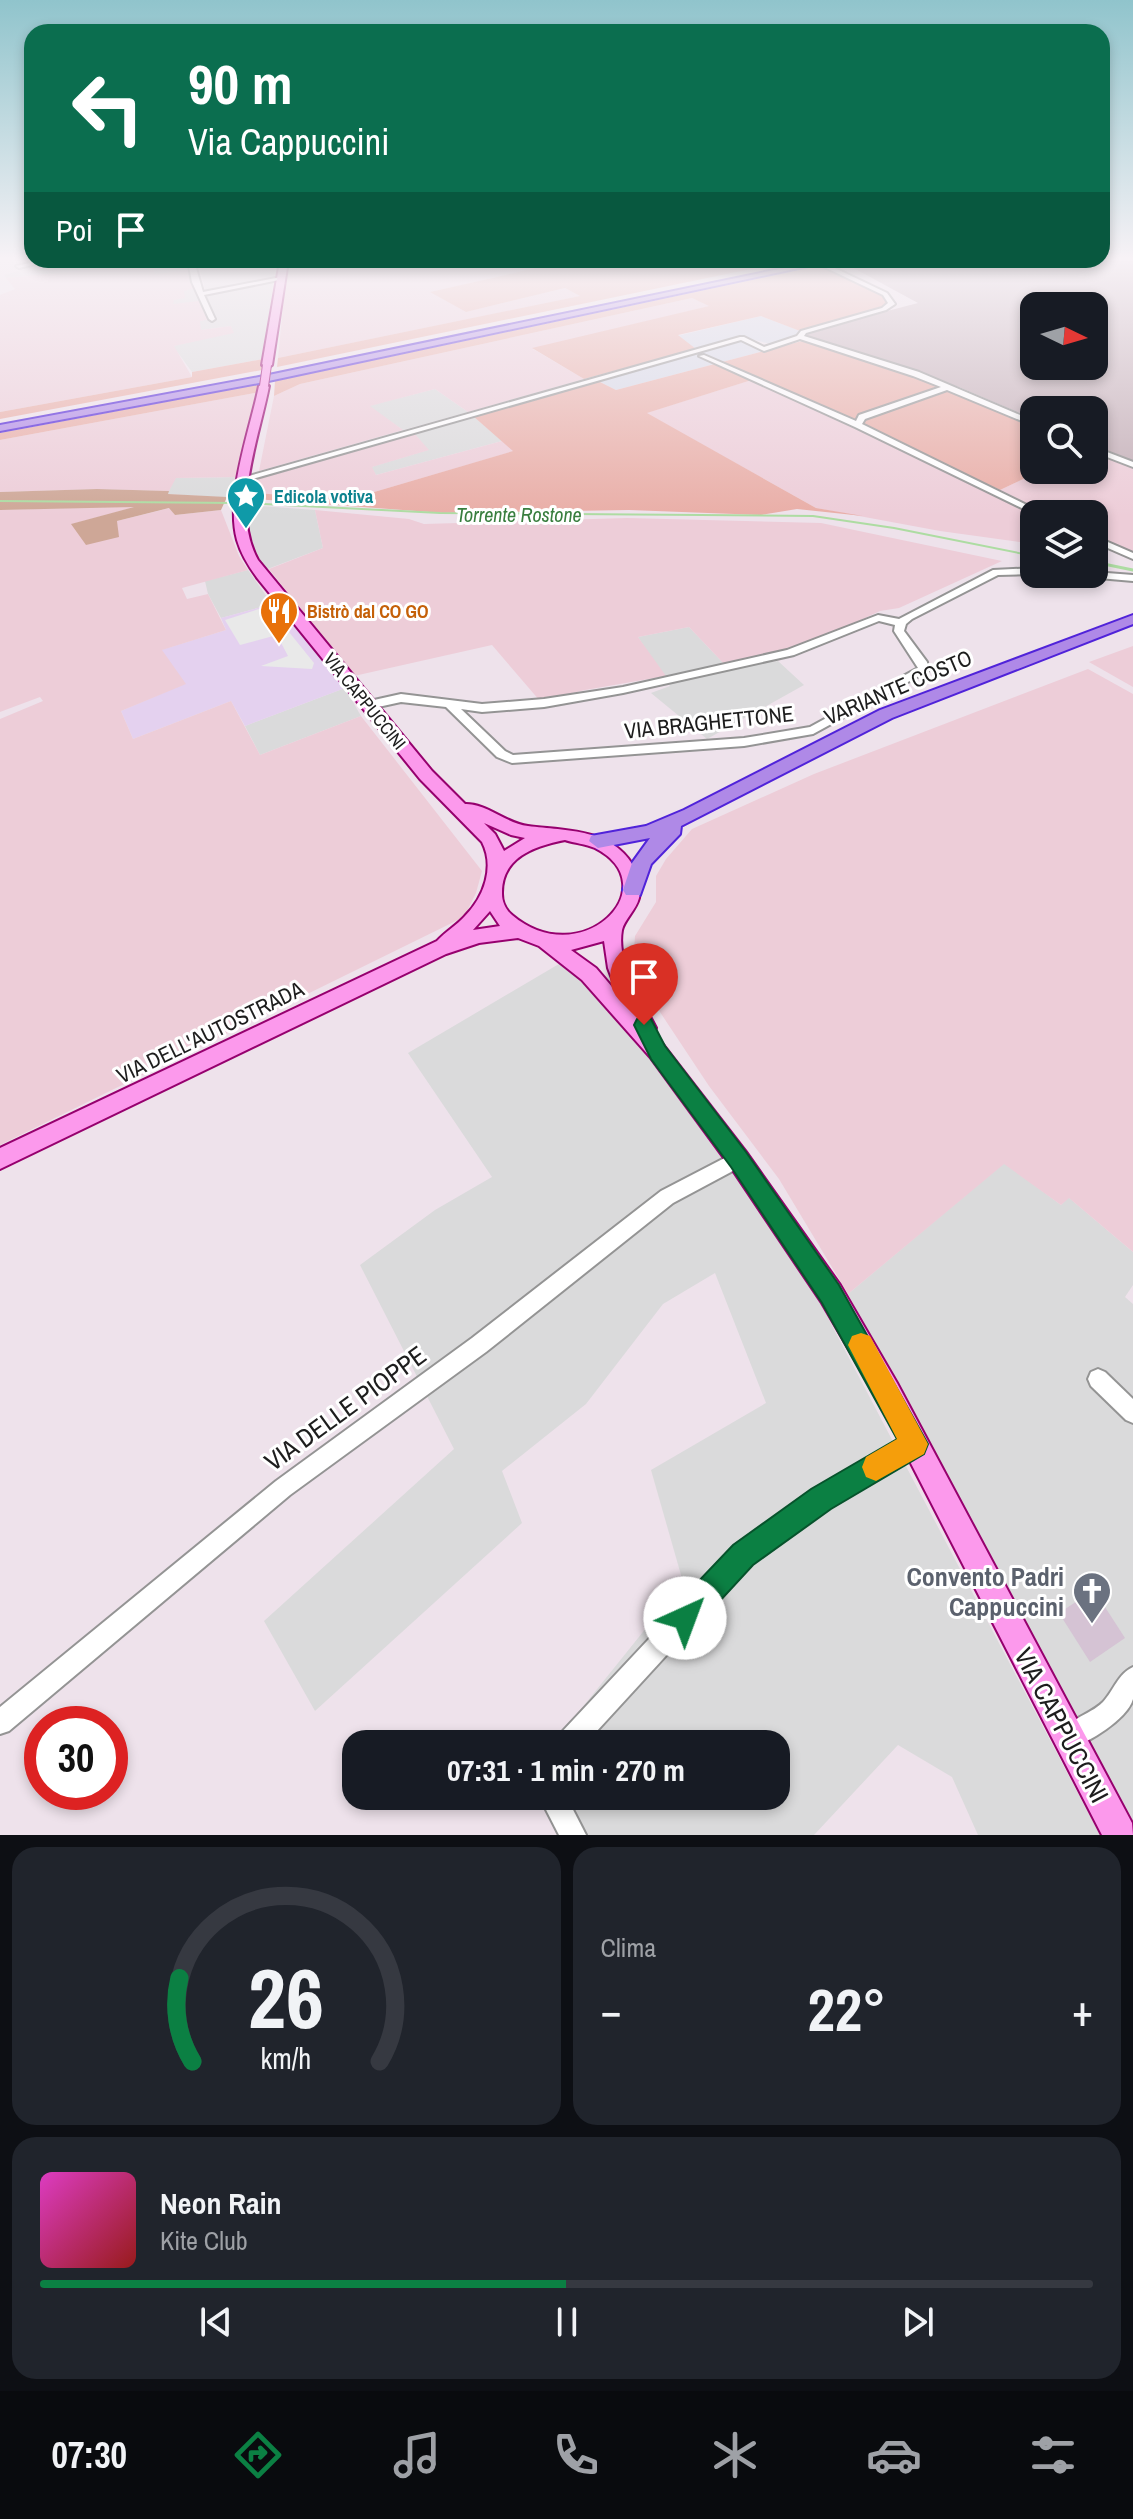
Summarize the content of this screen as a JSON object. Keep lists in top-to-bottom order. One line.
{"streets":{"highway":["VARIANTE COSTO"],"main road":["VIA CAPPUCCINI","VIA DELL'AUTOSTRADA"],"street":["VIA BRAGHETTONE","VIA DELLE PIOPPE"]},"crossings":[["VIA CAPPUCCINI","VIA BRAGHETTONE"],["VIA CAPPUCCINI","VIA DELLE PIOPPE"]],"water":["Torrente Rostone"],"places":{"place":["Edicola votiva"],"restaurant":["Bistrò dal CO GO"],"church":["Convento Padri Cappuccini"]},"north":"right","page":{"turn":["90 m","Via Cappuccini"],"then":"Poi","limit":"30","trip":"07:31 · 1 min · 270 m","tile":"Clima","heat":["−","22°","+"],"song":["Neon Rain","Kite Club"],"tabs":"07:30","gauge":["26","km/h"]}}
